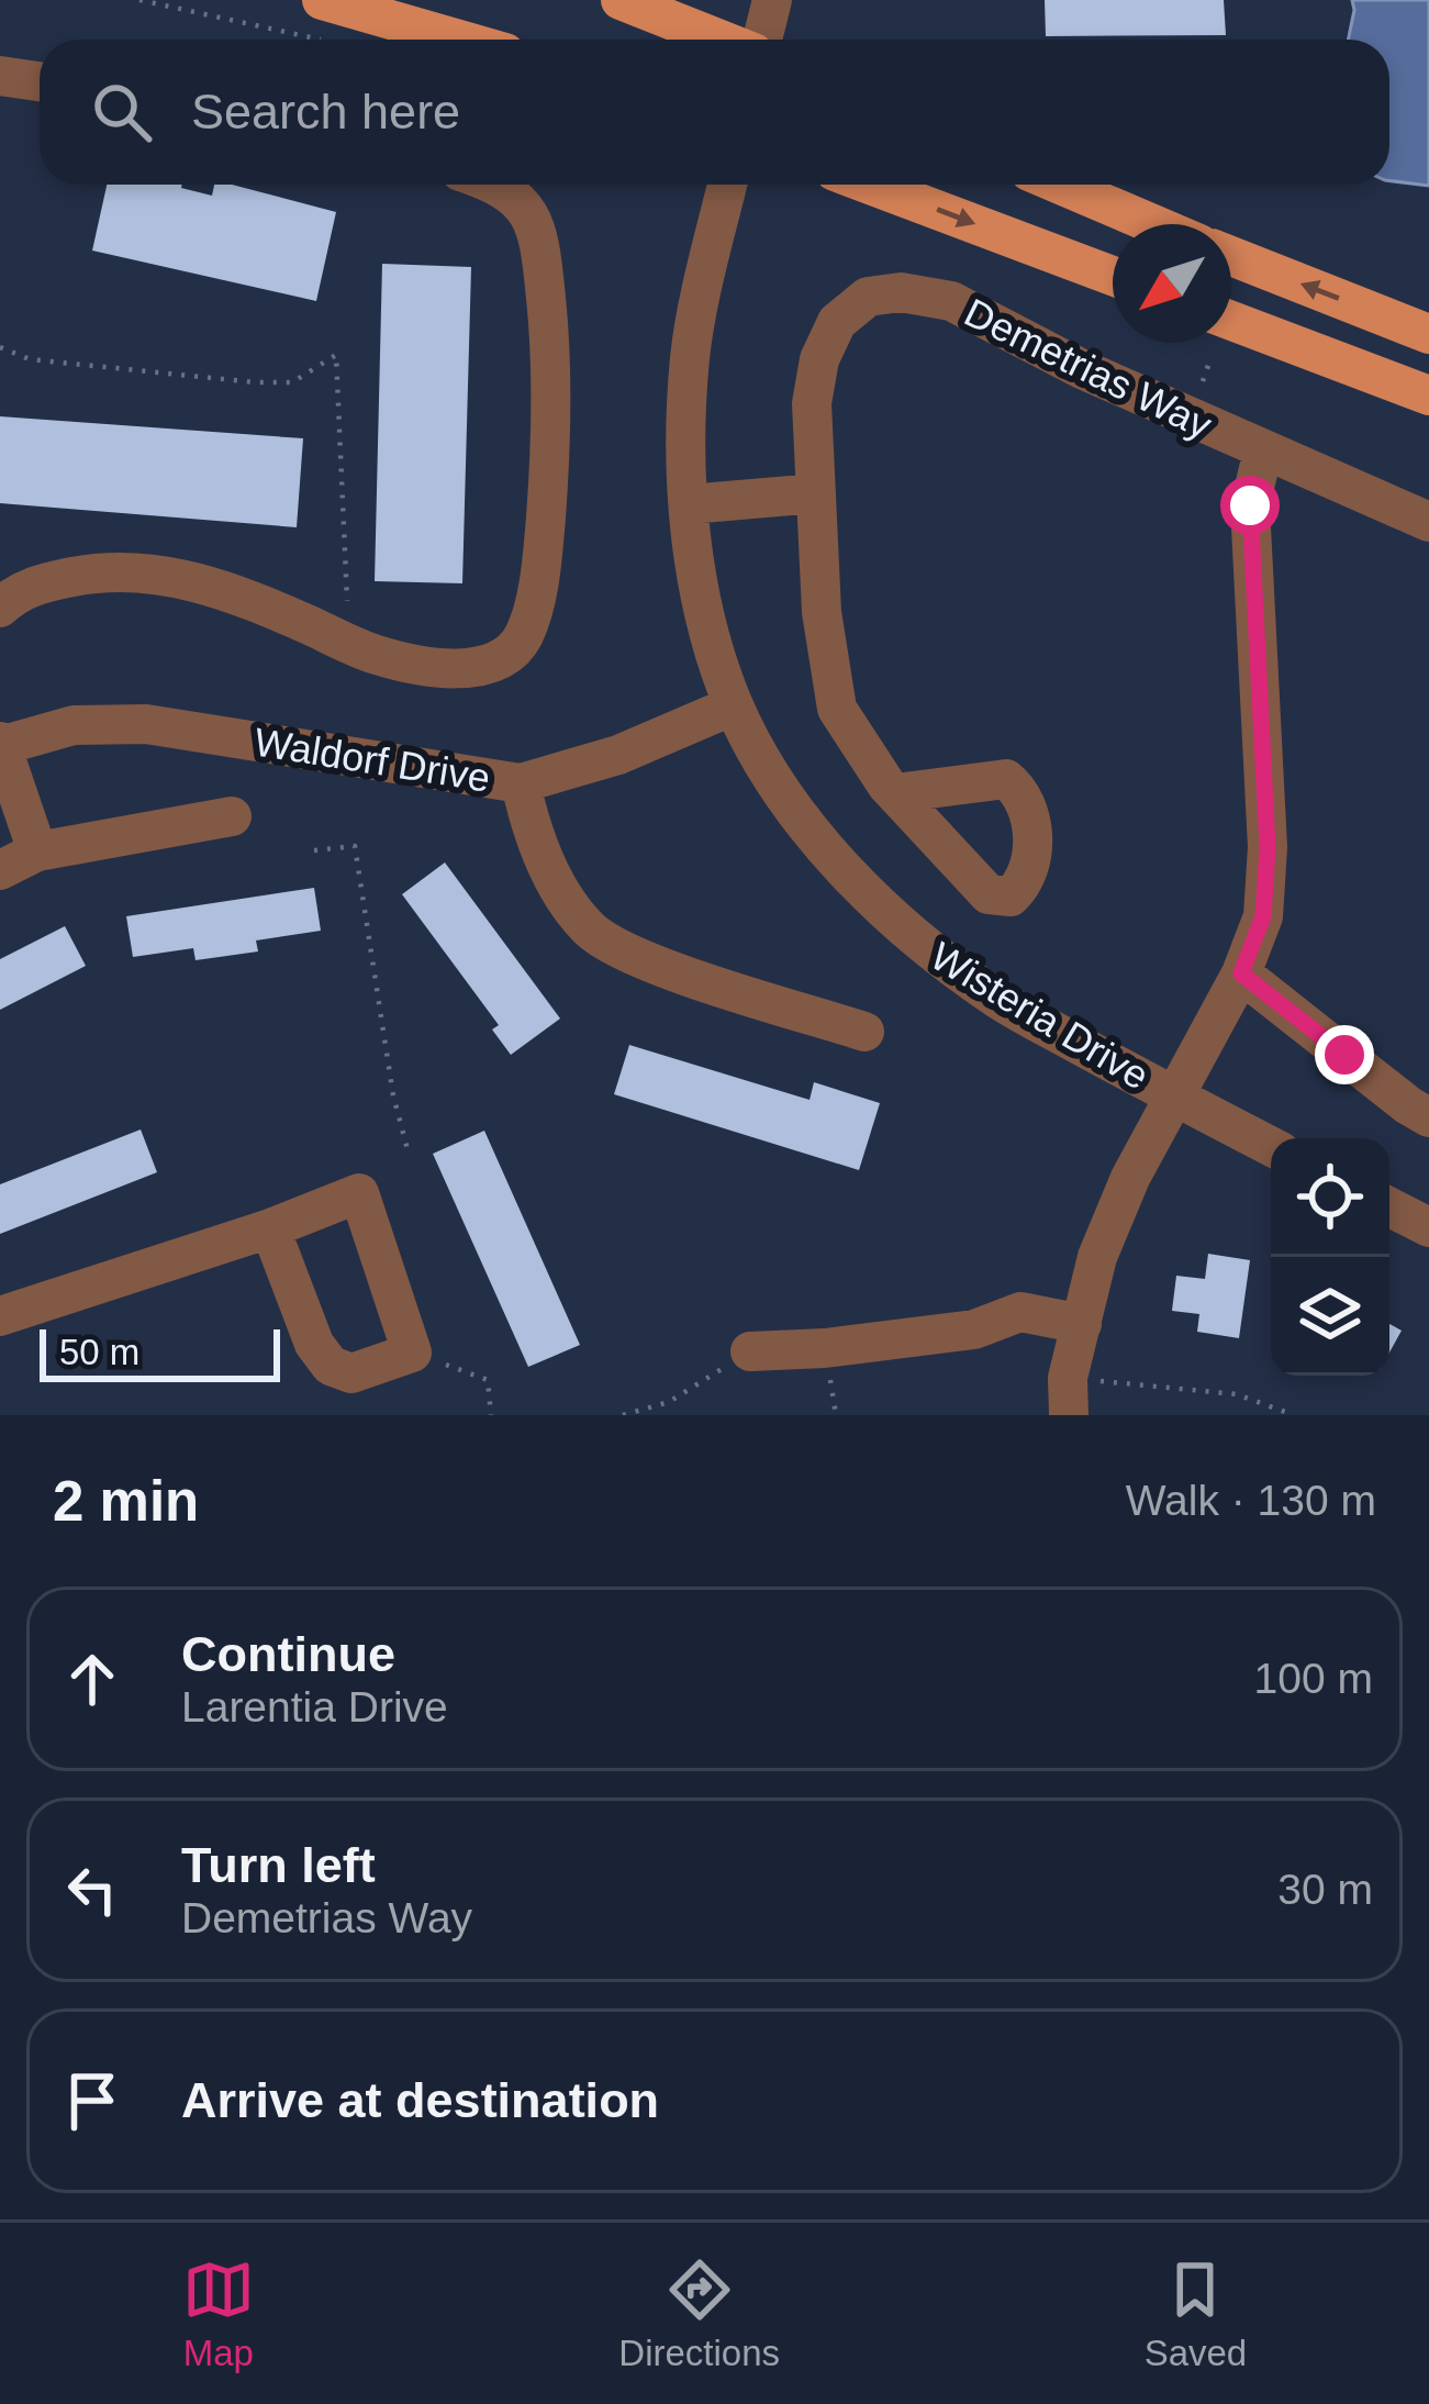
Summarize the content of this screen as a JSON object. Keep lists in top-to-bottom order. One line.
{"streets":{"street":["Demetrias Way","Waldorf Drive","Wisteria Drive"]},"crossings":[["Waldorf Drive","Wisteria Drive"]],"scale_bar":"50 m","north":"bottom left","page":{"search":"Search here","scale":"50 m","heading":["2 min","Walk · 130 m"],"list":[["Continue","Larentia Drive","100 m"],["Turn left","Demetrias Way","30 m"],"Arrive at destination"],"nav":["Map","Directions","Saved"]}}
